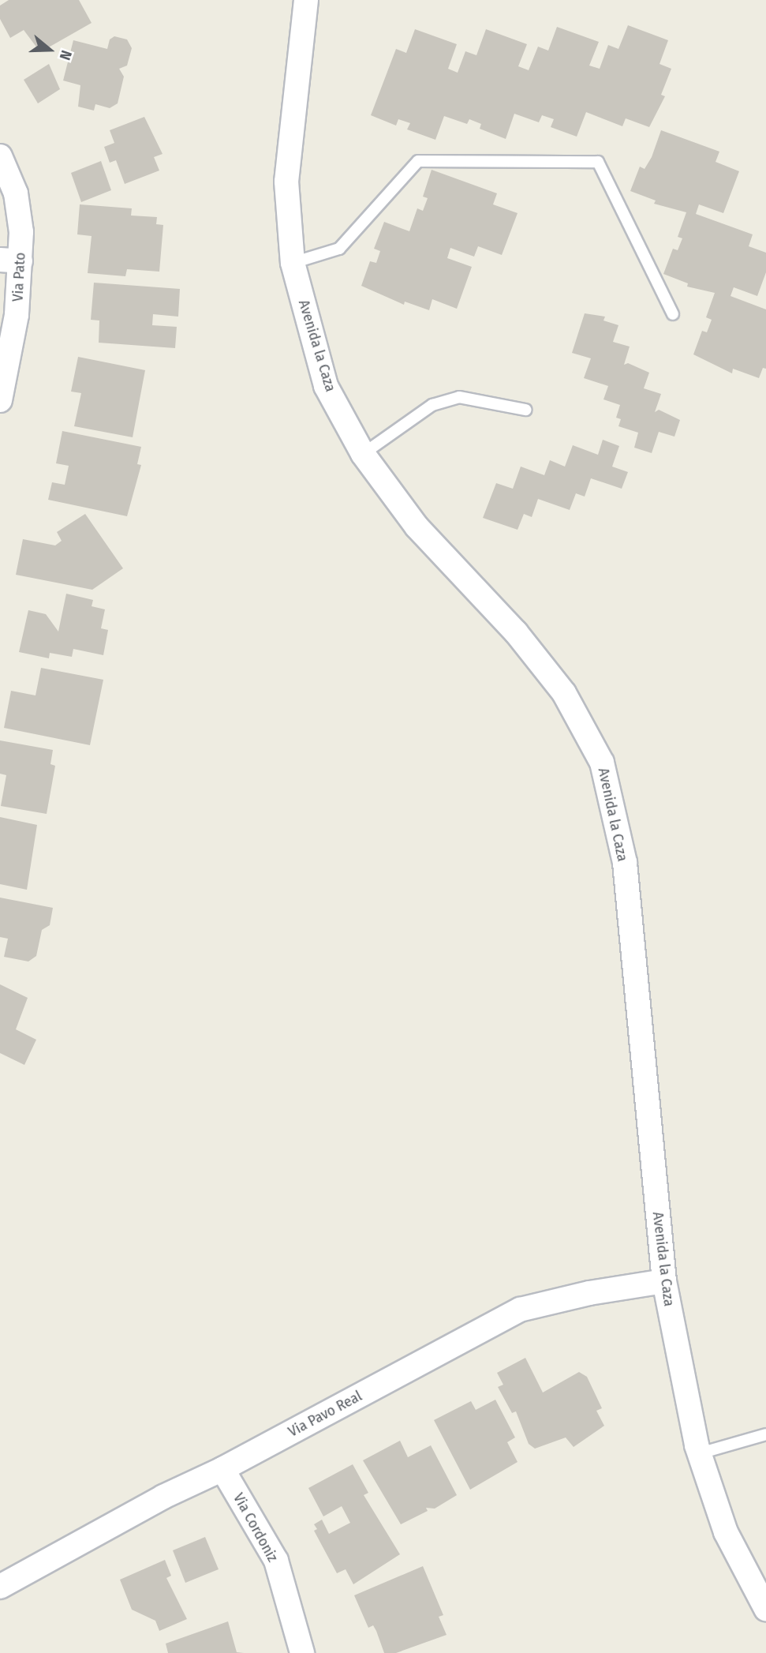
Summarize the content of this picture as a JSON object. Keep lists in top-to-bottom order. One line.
{"streets":{"street":["Via Pato","Avenida la Caza","Via Pavo Real","Via Cordoniz"]},"crossings":[["Avenida la Caza","Via Pavo Real"],["Via Pavo Real","Via Cordoniz"]],"north":"right"}
